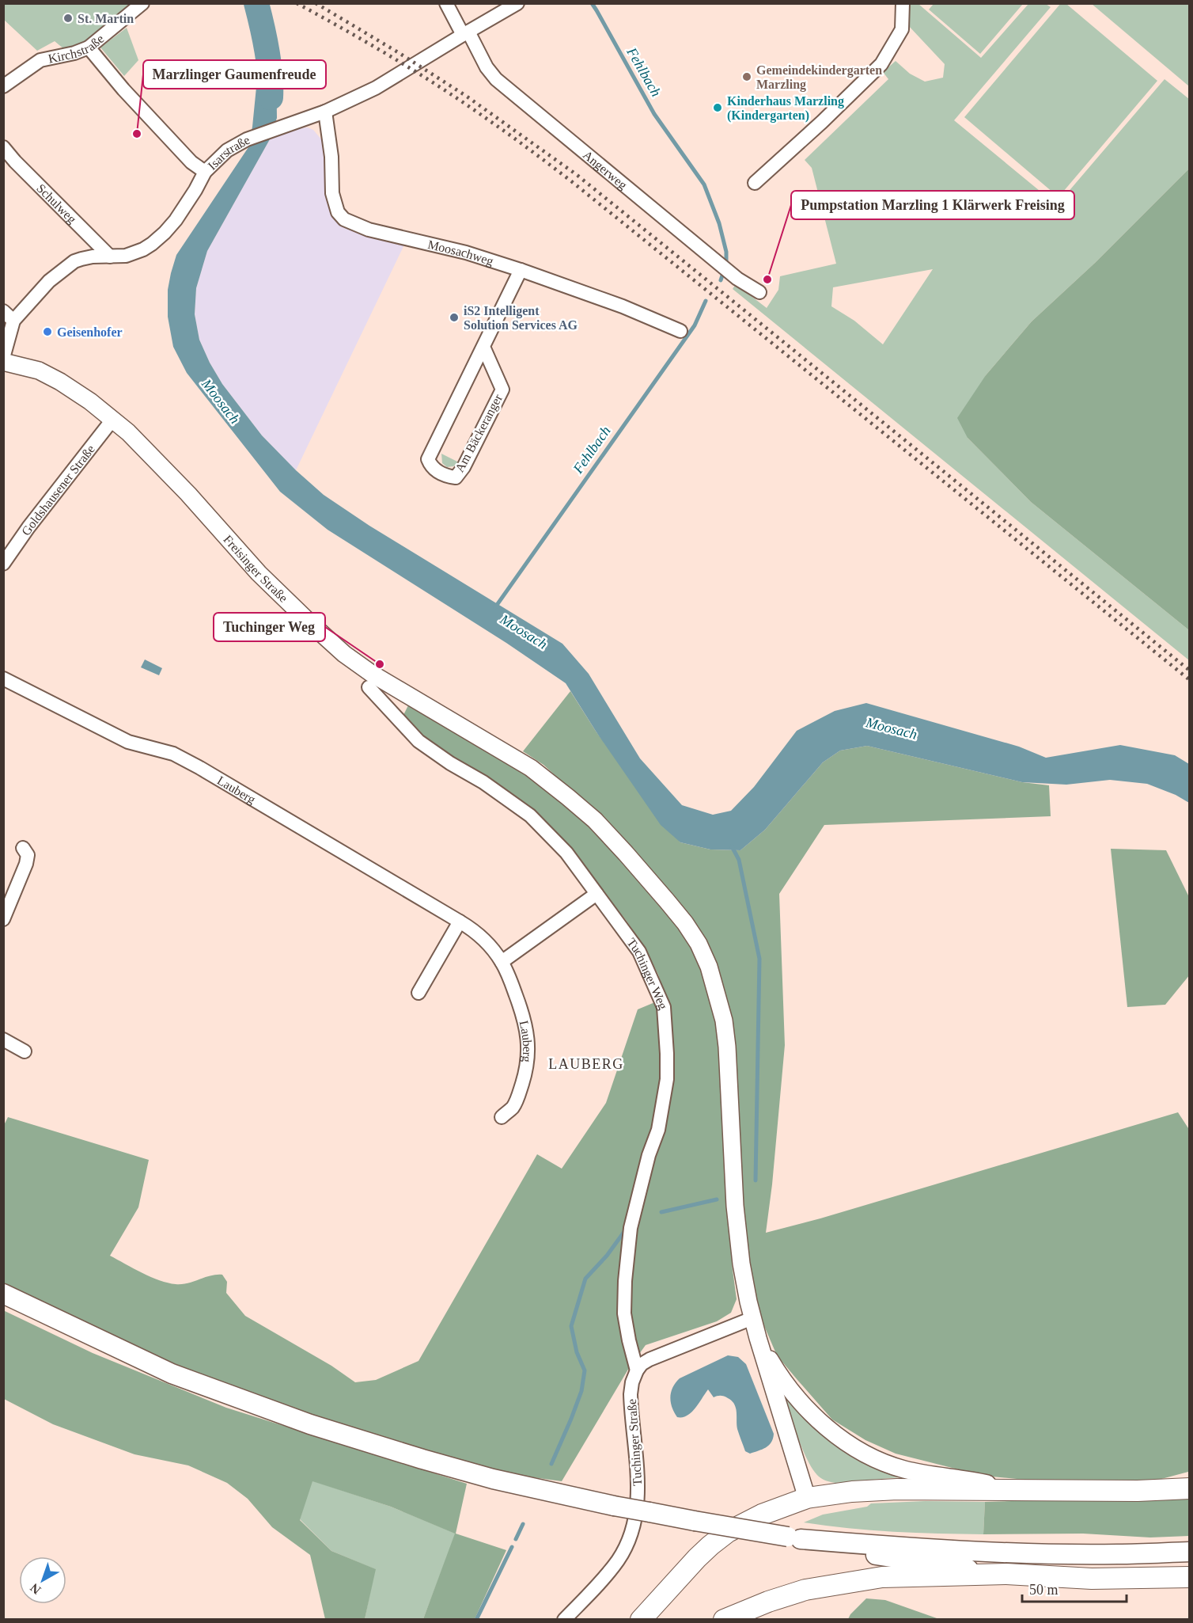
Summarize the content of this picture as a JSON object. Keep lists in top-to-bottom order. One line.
{"streets":{"street":["Kirchstraße","Isarstraße","Angerweg","Schulweg","Moosachweg","Am Bäckeranger","Goldshausener Straße","Freisinger Straße","Lauberg","Tuchinger Weg","Tuchinger Straße"]},"crossings":[["Isarstraße","Angerweg"],["Isarstraße","Schulweg"],["Isarstraße","Moosachweg"],["Moosachweg","Am Bäckeranger"],["Goldshausener Straße","Freisinger Straße"],["Tuchinger Weg","Tuchinger Straße"]],"districts":["LAUBERG"],"water":["Fehlbach","Moosach"],"places":["St. Martin","Gemeindekindergarten Marzling","Kinderhaus Marzling (Kindergarten)","Marzlinger Gaumenfreude","Pumpstation Marzling 1 Klärwerk Freising","iS2 Intelligent Solution Services AG","Geisenhofer","Tuchinger Weg"],"scale_bar":"50 m","north":"bottom left"}
